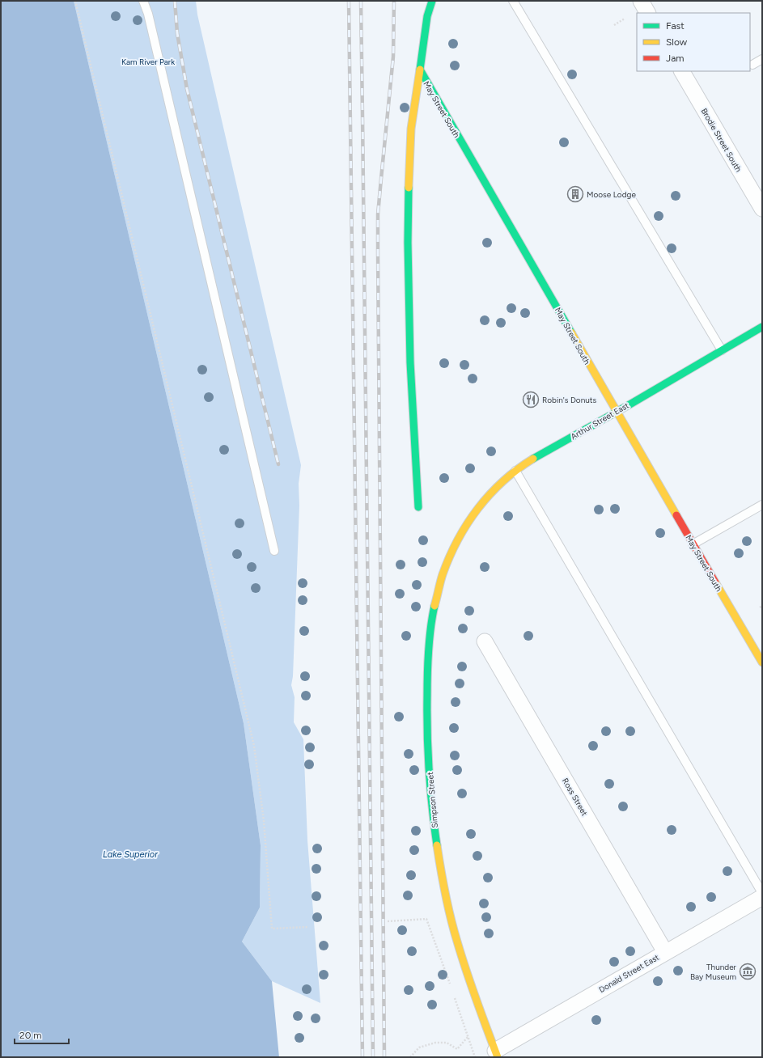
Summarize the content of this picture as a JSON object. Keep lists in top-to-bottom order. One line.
{"streets":{"main road":["May Street South","Arthur Street East","Simpson Street"],"street":["Brodie Street South","Ross Street","Donald Street East"]},"crossings":[["May Street South","Arthur Street East"],["Arthur Street East","Simpson Street"],["Ross Street","Donald Street East"],["Simpson Street","Donald Street East"]],"water":["Lake Superior"],"parks":["Kam River Park"],"places":{"building":["Moose Lodge"],"restaurant":["Robin's Donuts"],"museum":["Thunder Bay Museum"]},"legend":["Fast","Slow","Jam"],"scale_bar":"20 m"}
